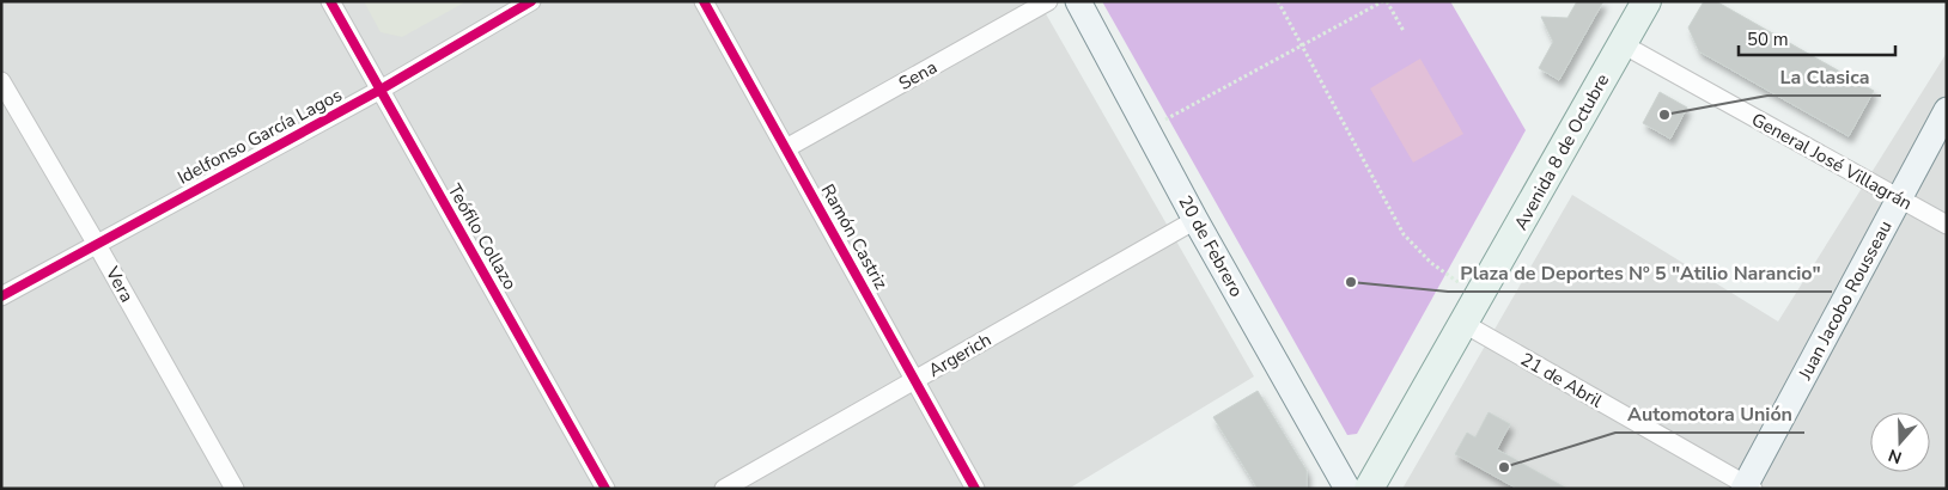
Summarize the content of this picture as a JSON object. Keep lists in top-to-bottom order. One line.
{"streets":{"main road":["Avenida 8 de Octubre","20 de Febrero","Juan Jacobo Rousseau"],"street":["Sena","Idelfonso García Lagos","General José Villagrán","Teófilo Collazo","Ramón Castriz","Vera","Argerich","21 de Abril"]},"crossings":[["Sena","Ramón Castriz"],["Idelfonso García Lagos","Teófilo Collazo"],["Idelfonso García Lagos","Vera"],["Avenida 8 de Octubre","General José Villagrán"],["Avenida 8 de Octubre","21 de Abril"],["General José Villagrán","Juan Jacobo Rousseau"],["Ramón Castriz","Argerich"],["20 de Febrero","Argerich"],["Juan Jacobo Rousseau","21 de Abril"]],"places":["La Clasica","Plaza de Deportes Nº 5 \"Atilio Narancio\"","Automotora Unión"],"scale_bar":"50 m","north":"bottom"}
